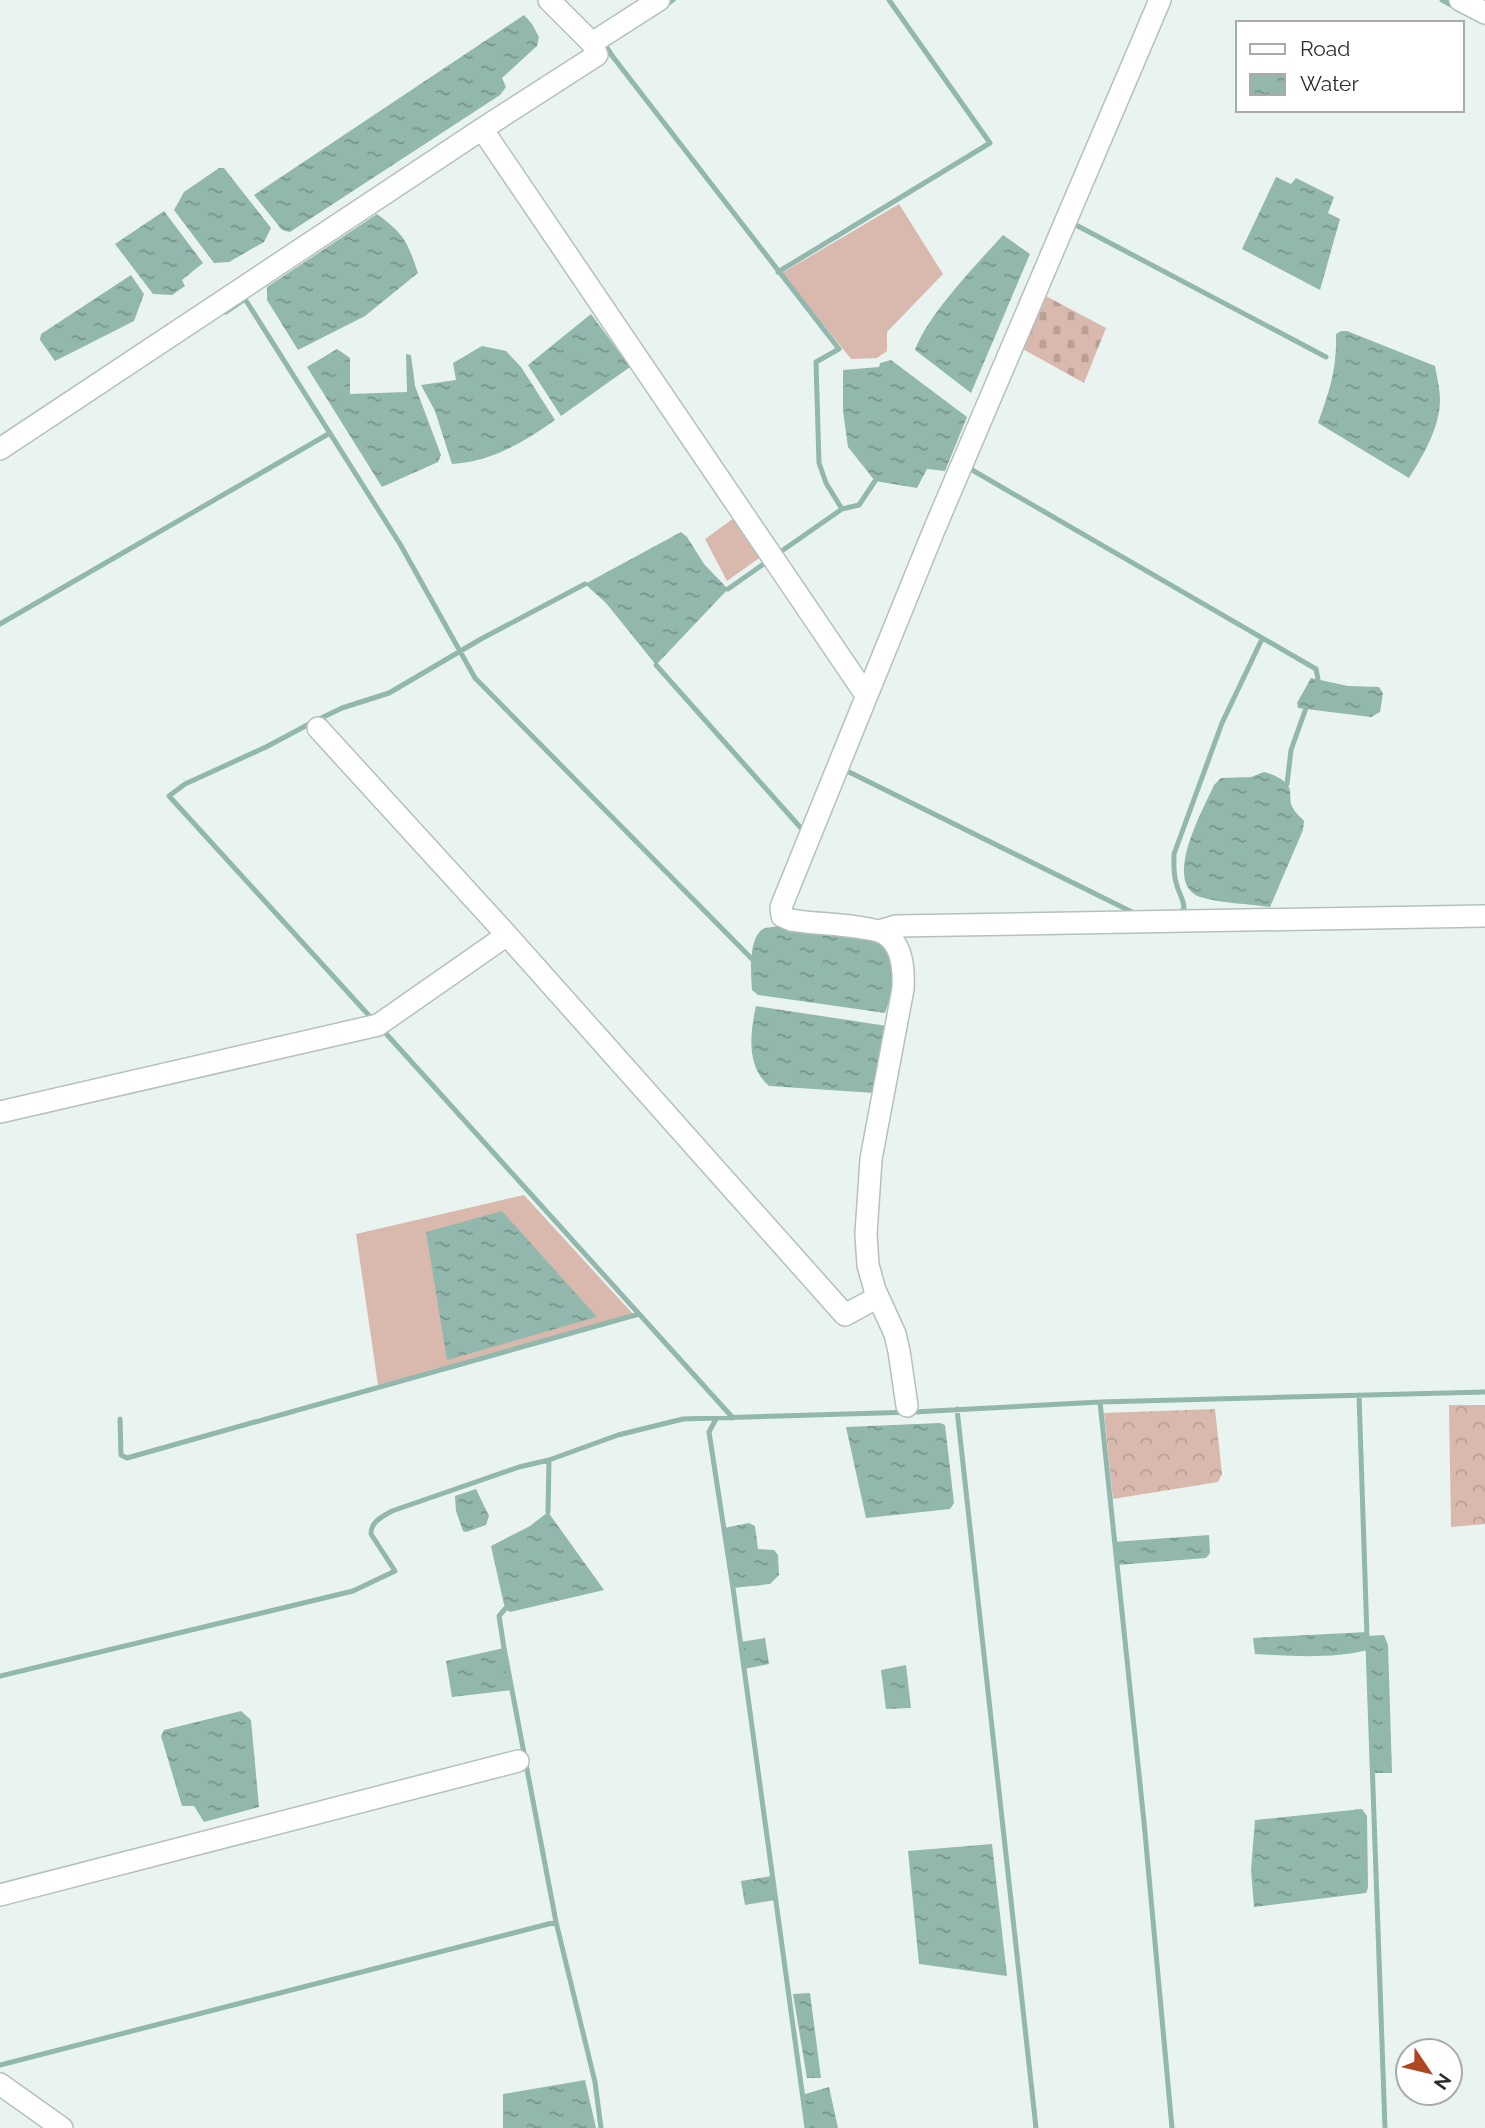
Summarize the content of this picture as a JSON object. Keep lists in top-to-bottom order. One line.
{"legend":["Road","Water"],"north":"bottom right"}
